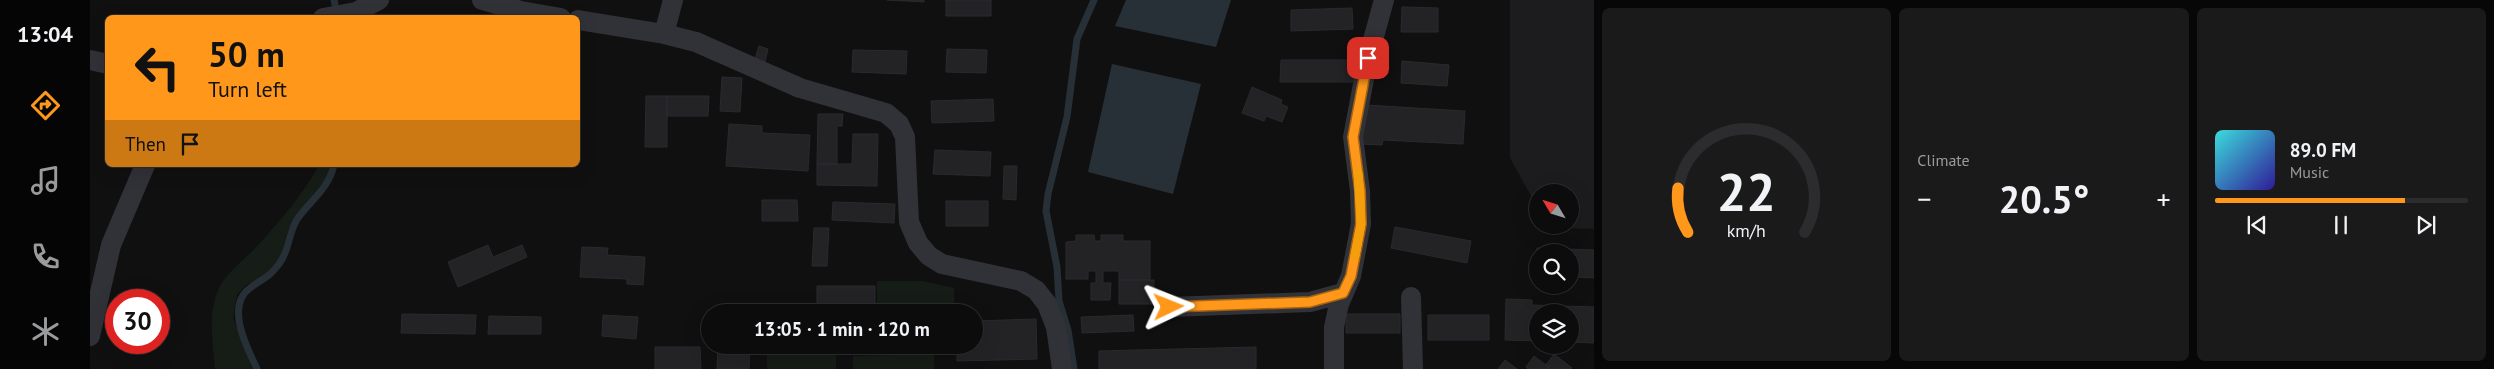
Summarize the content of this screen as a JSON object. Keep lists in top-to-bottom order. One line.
{"north":"top left","page":{"tabs":"13:04","tile":"Climate","turn":["50 m","Turn left"],"then":"Then","song":["89.0 FM","Music"],"heat":["−","20.5°","+"],"limit":"30","trip":"13:05 · 1 min · 120 m","gauge":["22","km/h"]}}
